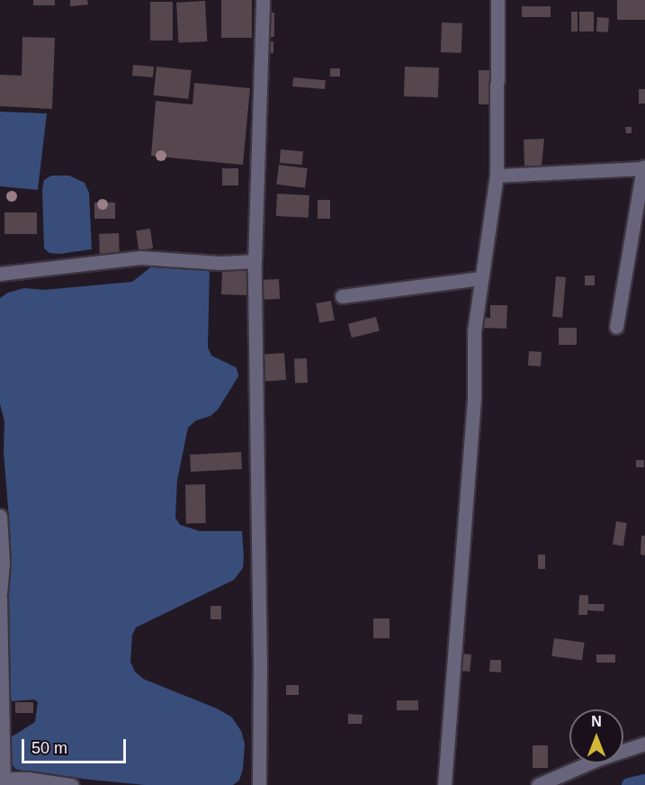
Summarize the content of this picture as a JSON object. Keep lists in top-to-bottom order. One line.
{"scale_bar":"50 m","north":"top"}
